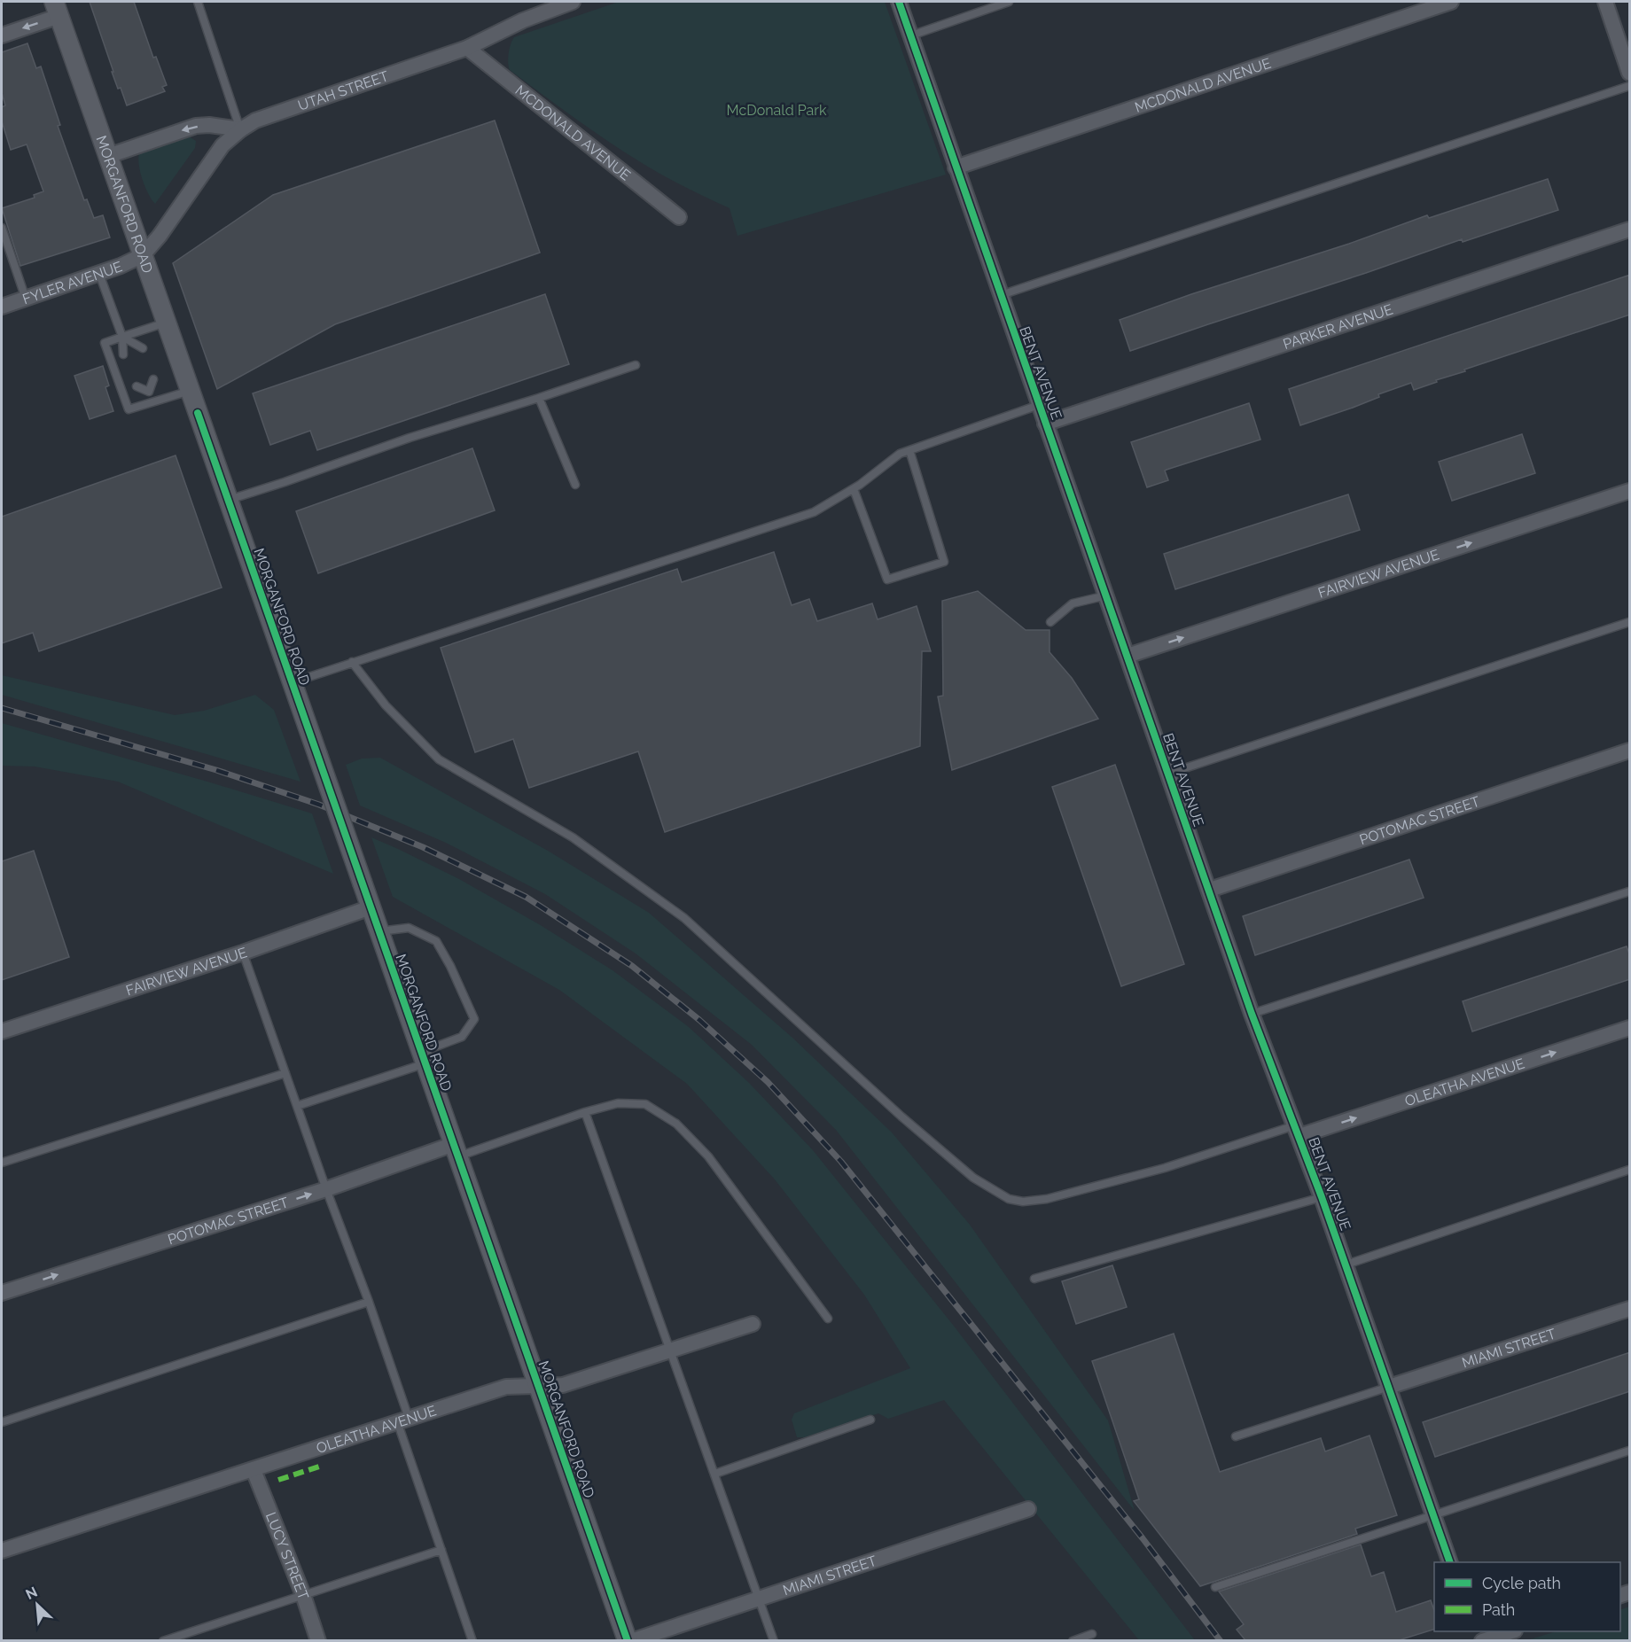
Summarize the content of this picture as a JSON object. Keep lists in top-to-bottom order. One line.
{"streets":{"street":["MCDONALD AVENUE","UTAH STREET","MORGANFORD ROAD","FYLER AVENUE","PARKER AVENUE","BENT AVENUE","FAIRVIEW AVENUE","POTOMAC STREET","OLEATHA AVENUE","MIAMI STREET","LUCY STREET"]},"crossings":[["MCDONALD AVENUE","UTAH STREET"],["MCDONALD AVENUE","BENT AVENUE"],["UTAH STREET","FYLER AVENUE"],["MORGANFORD ROAD","FYLER AVENUE"],["MORGANFORD ROAD","FAIRVIEW AVENUE"],["MORGANFORD ROAD","POTOMAC STREET"],["MORGANFORD ROAD","OLEATHA AVENUE"],["MORGANFORD ROAD","MIAMI STREET"],["PARKER AVENUE","BENT AVENUE"],["BENT AVENUE","FAIRVIEW AVENUE"],["BENT AVENUE","POTOMAC STREET"],["BENT AVENUE","OLEATHA AVENUE"],["BENT AVENUE","MIAMI STREET"],["OLEATHA AVENUE","LUCY STREET"]],"one_way":["FAIRVIEW AVENUE","POTOMAC STREET"],"parks":["McDonald Park"],"legend":["Cycle path","Path"],"north":"top left"}
